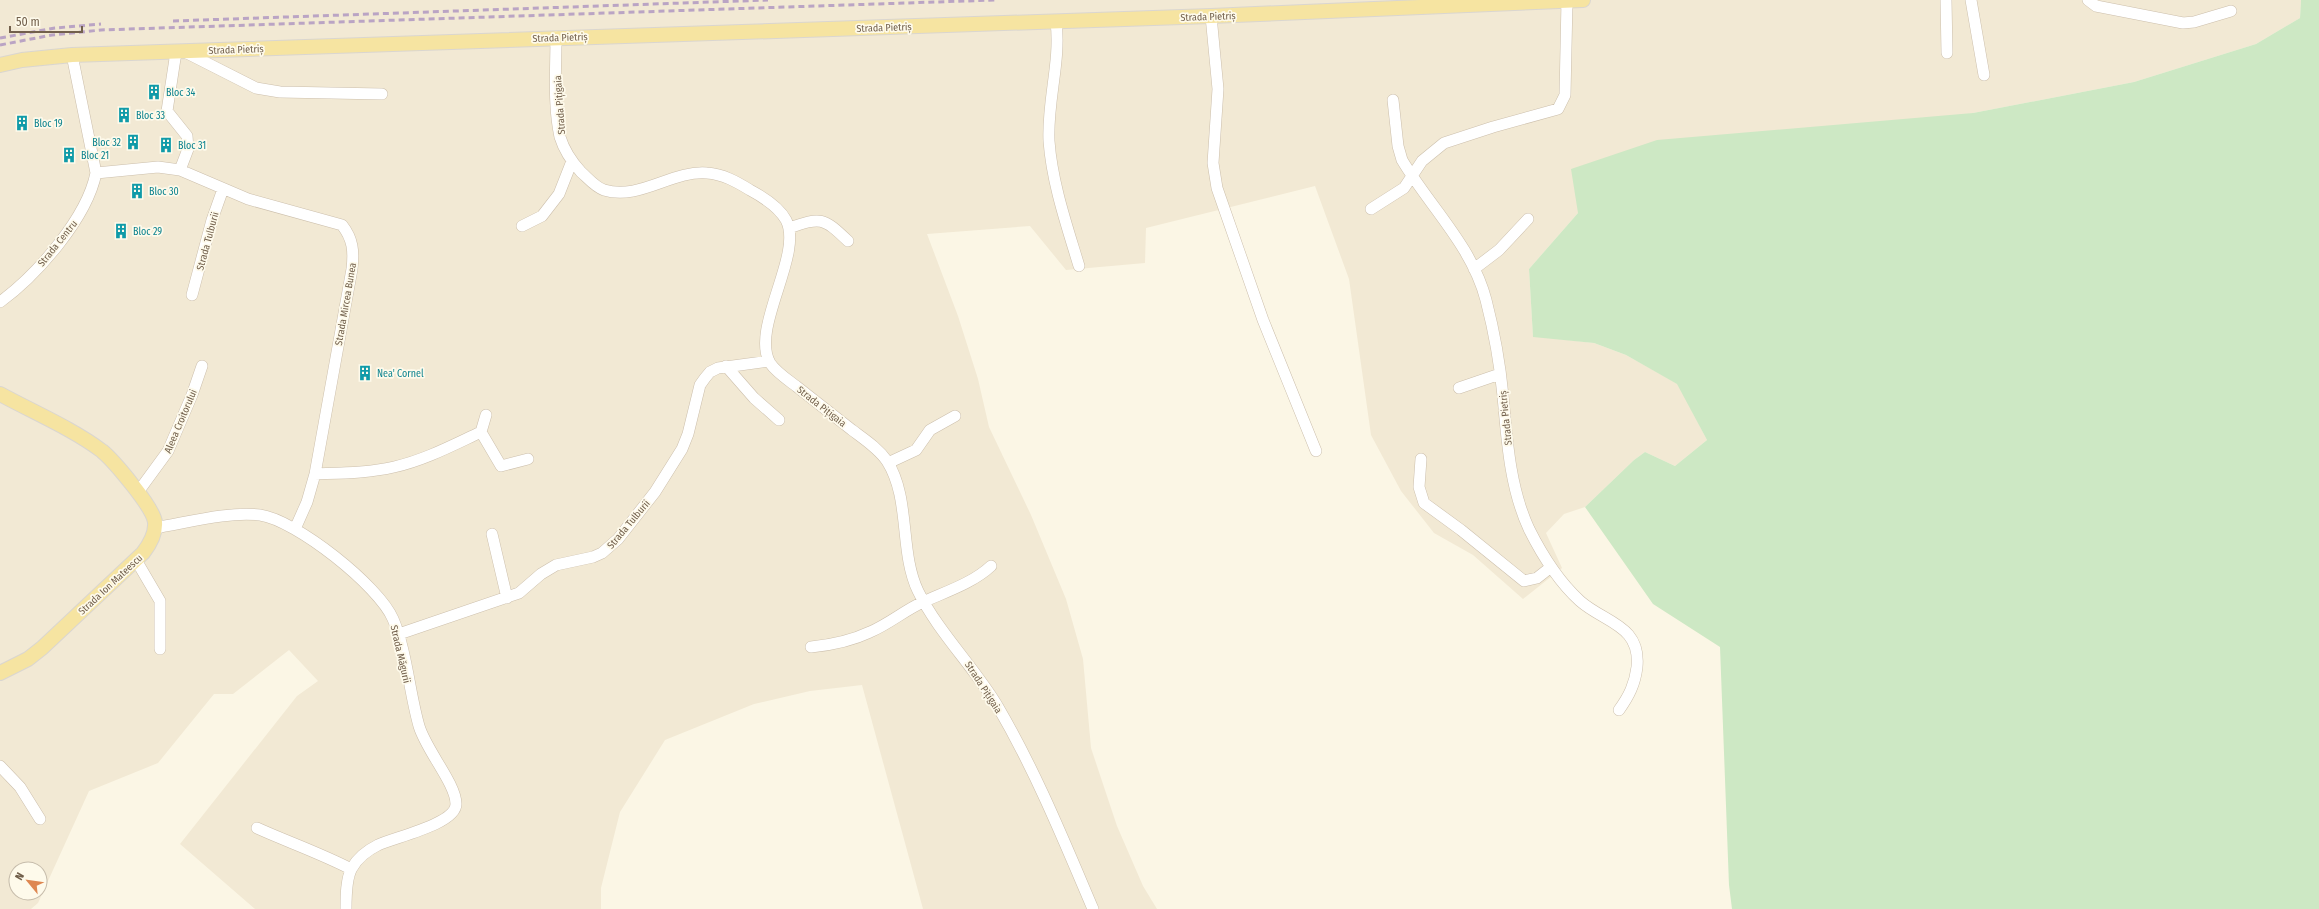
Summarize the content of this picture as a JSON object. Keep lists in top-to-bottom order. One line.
{"streets":{"main road":["Strada Pietriș","Strada Ion Mateescu"],"street":["Strada Pițigaia","Strada Tulburii","Strada Centru","Strada Mircea Bunea","Aleea Croitorului","Strada Măgurii"]},"crossings":[["Strada Pietriș","Strada Pițigaia"],["Strada Pițigaia","Strada Tulburii"],["Strada Tulburii","Strada Mircea Bunea"],["Strada Tulburii","Strada Măgurii"],["Strada Mircea Bunea","Strada Măgurii"],["Strada Ion Mateescu","Strada Măgurii"]],"places":{"building":["Bloc 34","Bloc 33","Bloc 19","Bloc 32","Bloc 31","Bloc 21","Bloc 30","Bloc 29","Nea' Cornel"]},"scale_bar":"50 m","north":"top left"}
